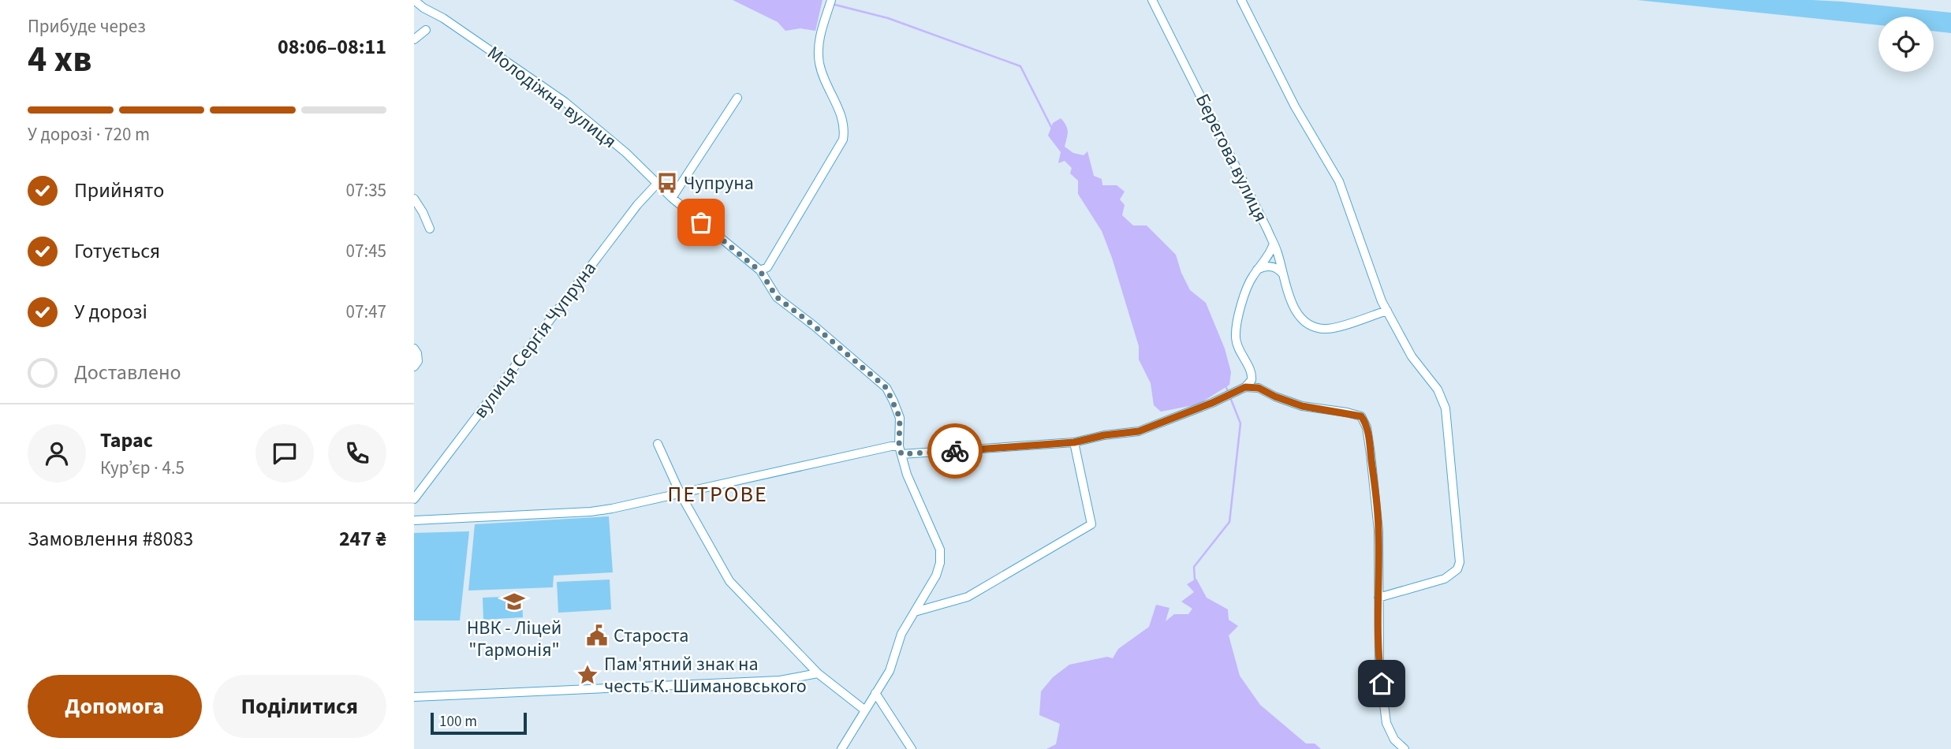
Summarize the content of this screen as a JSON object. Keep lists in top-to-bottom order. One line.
{"streets":{"street":["Молодіжна вулиця","Берегова вулиця","вулиця Сергія Чупруна"]},"crossings":[["Молодіжна вулиця","вулиця Сергія Чупруна"]],"districts":["ПЕТРОВЕ"],"places":{"bus stop":["Чупруна"],"school or university":["НВК - Ліцей \"Гармонія\""],"public building":["Староста"],"place":["Пам'ятний знак на честь К. Шимановського"]},"scale_bar":"100 m","page":{"heading":["4 хв","Прибуде через","08:06–08:11"],"panel":["Тарас","Кур’єр · 4.5","Замовлення #8083","247 ₴"],"bar":"У дорозі · 720 m","list":[["Прийнято","07:35"],["Готується","07:45"],["У дорозі","07:47"],"Доставлено"],"buttons":["Допомога","Поділитися"],"scale":"100 m"}}
